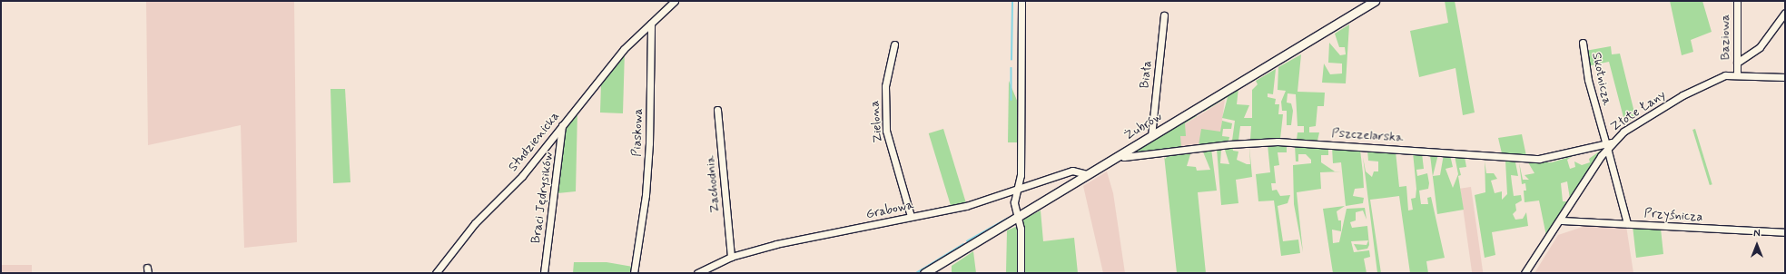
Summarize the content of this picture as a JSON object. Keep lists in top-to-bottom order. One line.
{"streets":{"main road":["Żubrów"],"street":["Baziowa","Biała","Skotnicza","Złote Łany","Zielona","Piaskowa","Pszczelarska","Studzienicka","Zachodnia","Braci Jędrysików","Grabowa","Przyśnicza"]},"crossings":[["Baziowa","Złote Łany"],["Biała","Żubrów"],["Skotnicza","Złote Łany"],["Skotnicza","Pszczelarska"],["Skotnicza","Przyśnicza"],["Złote Łany","Pszczelarska"],["Złote Łany","Przyśnicza"],["Zielona","Grabowa"],["Żubrów","Pszczelarska"],["Żubrów","Grabowa"],["Piaskowa","Studzienicka"],["Studzienicka","Braci Jędrysików"],["Zachodnia","Grabowa"]],"north":"top"}
